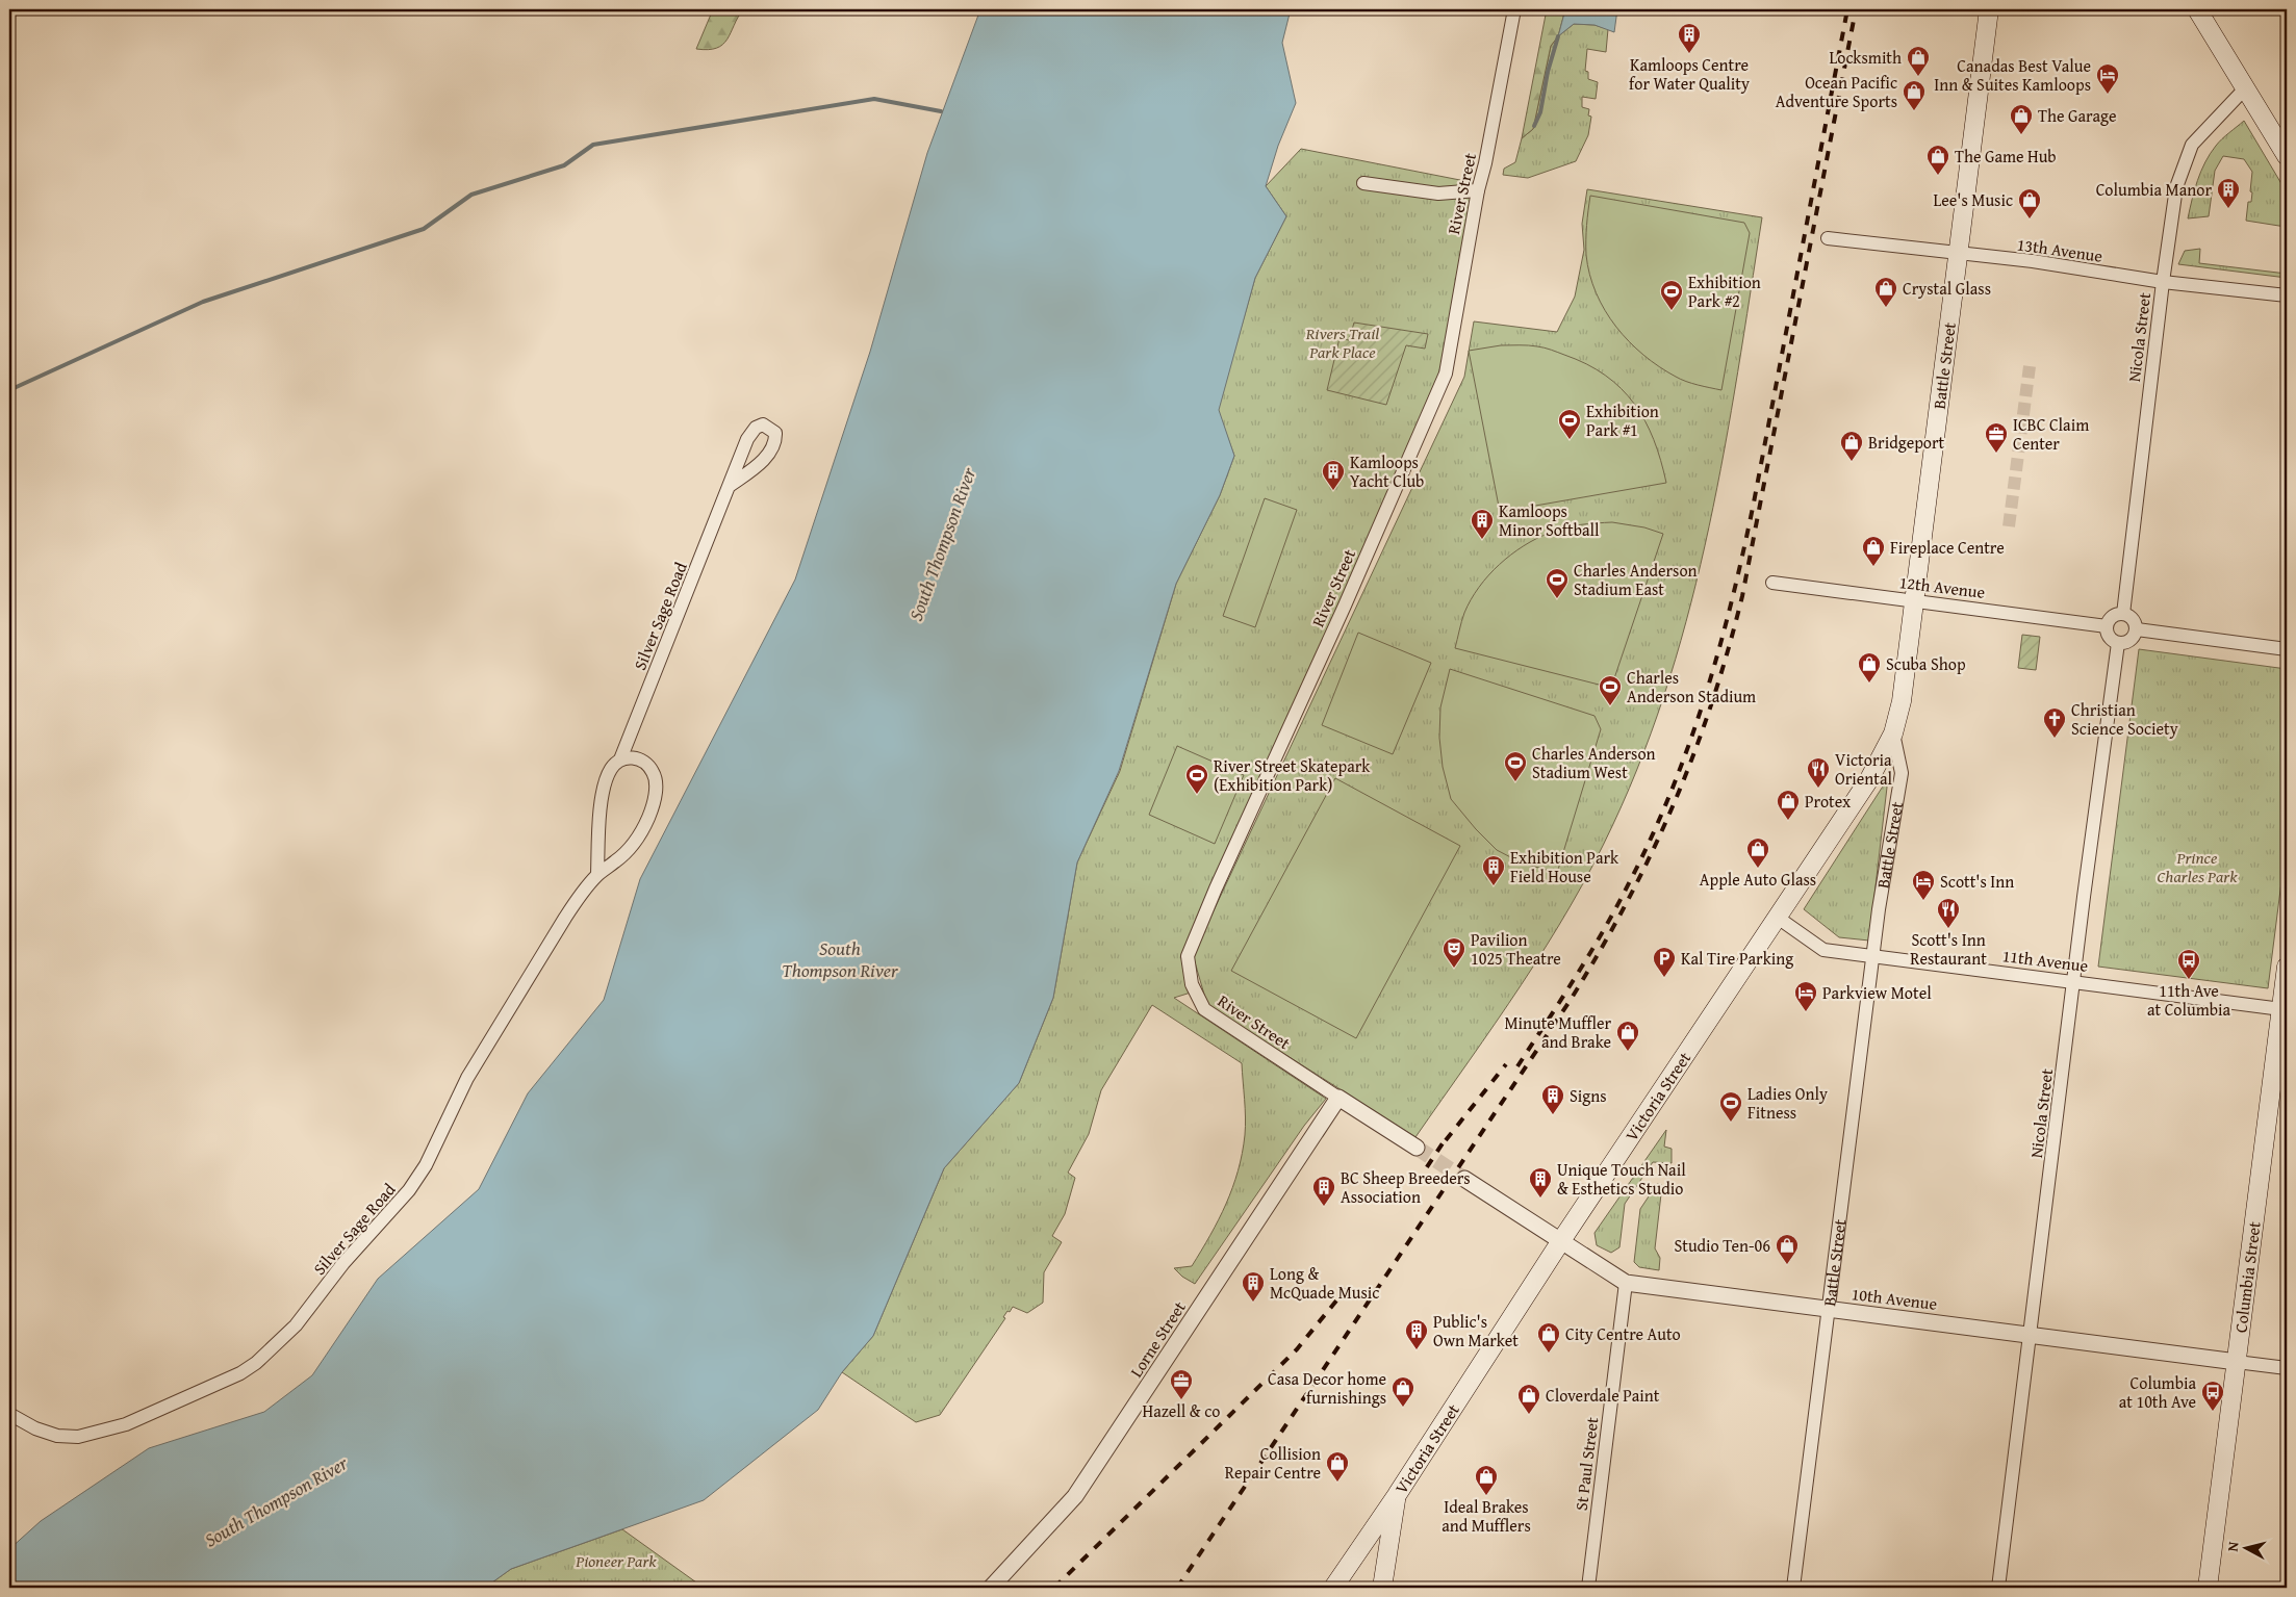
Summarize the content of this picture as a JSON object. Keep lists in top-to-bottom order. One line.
{"streets":{"main road":["Battle Street","Victoria Street","Columbia Street"],"street":["River Street","13th Avenue","Nicola Street","12th Avenue","Silver Sage Road","11th Avenue","10th Avenue","Lorne Street","St Paul Street"]},"crossings":[["River Street","Lorne Street"],["13th Avenue","Nicola Street"],["13th Avenue","Battle Street"],["Nicola Street","12th Avenue"],["Nicola Street","11th Avenue"],["Nicola Street","10th Avenue"],["Battle Street","12th Avenue"],["Battle Street","11th Avenue"],["Battle Street","Victoria Street"],["Battle Street","10th Avenue"],["11th Avenue","Victoria Street"],["11th Avenue","Columbia Street"],["Victoria Street","10th Avenue"],["Columbia Street","10th Avenue"],["10th Avenue","St Paul Street"]],"water":["South Thompson River"],"parks":["Rivers Trail Park Place","Prince Charles Park","Pioneer Park"],"places":{"building":["Kamloops Centre for Water Quality","Columbia Manor","Kamloops Yacht Club","Kamloops Minor Softball","Exhibition Park Field House","Signs","Unique Touch Nail & Esthetics Studio","BC Sheep Breeders Association","Long & McQuade Music","Public's Own Market"],"shop":["Locksmith","Ocean Pacific Adventure Sports","The Garage","The Game Hub","Lee's Music","Crystal Glass","Bridgeport","Fireplace Centre","Scuba Shop","Protex","Apple Auto Glass","Minute Muffler and Brake","Studio Ten-06","City Centre Auto","Casa Decor home furnishings","Cloverdale Paint","Collision Repair Centre","Ideal Brakes and Mufflers"],"hotel":["Canadas Best Value Inn & Suites Kamloops","Scott's Inn","Parkview Motel"],"sports":["Exhibition Park #2","Exhibition Park #1","Charles Anderson Stadium East","Charles Anderson Stadium","Charles Anderson Stadium West","River Street Skatepark (Exhibition Park)","Ladies Only Fitness"],"office":["ICBC Claim Center","Hazell & co"],"church":["Christian Science Society"],"restaurant":["Victoria Oriental","Scott's Inn Restaurant"],"theatre":["Pavilion 1025 Theatre"],"parking":["Kal Tire Parking"],"bus stop":["11th Ave at Columbia","Columbia at 10th Ave"]},"north":"left"}
